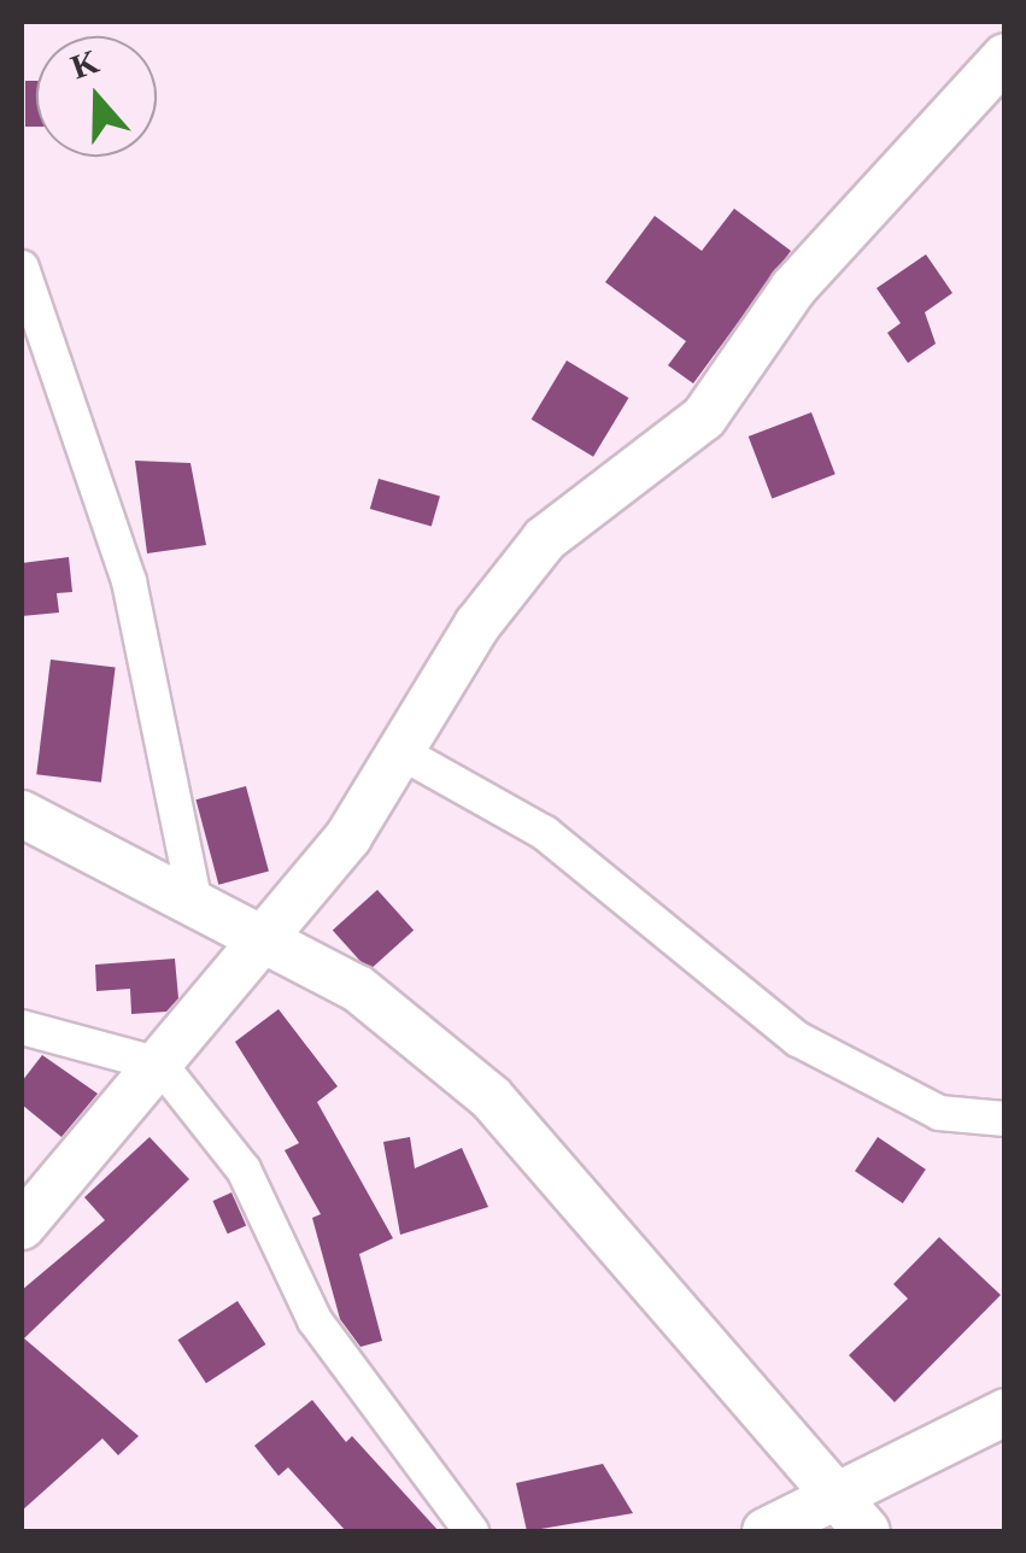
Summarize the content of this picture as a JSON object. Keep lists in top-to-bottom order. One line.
{"north":"top"}
